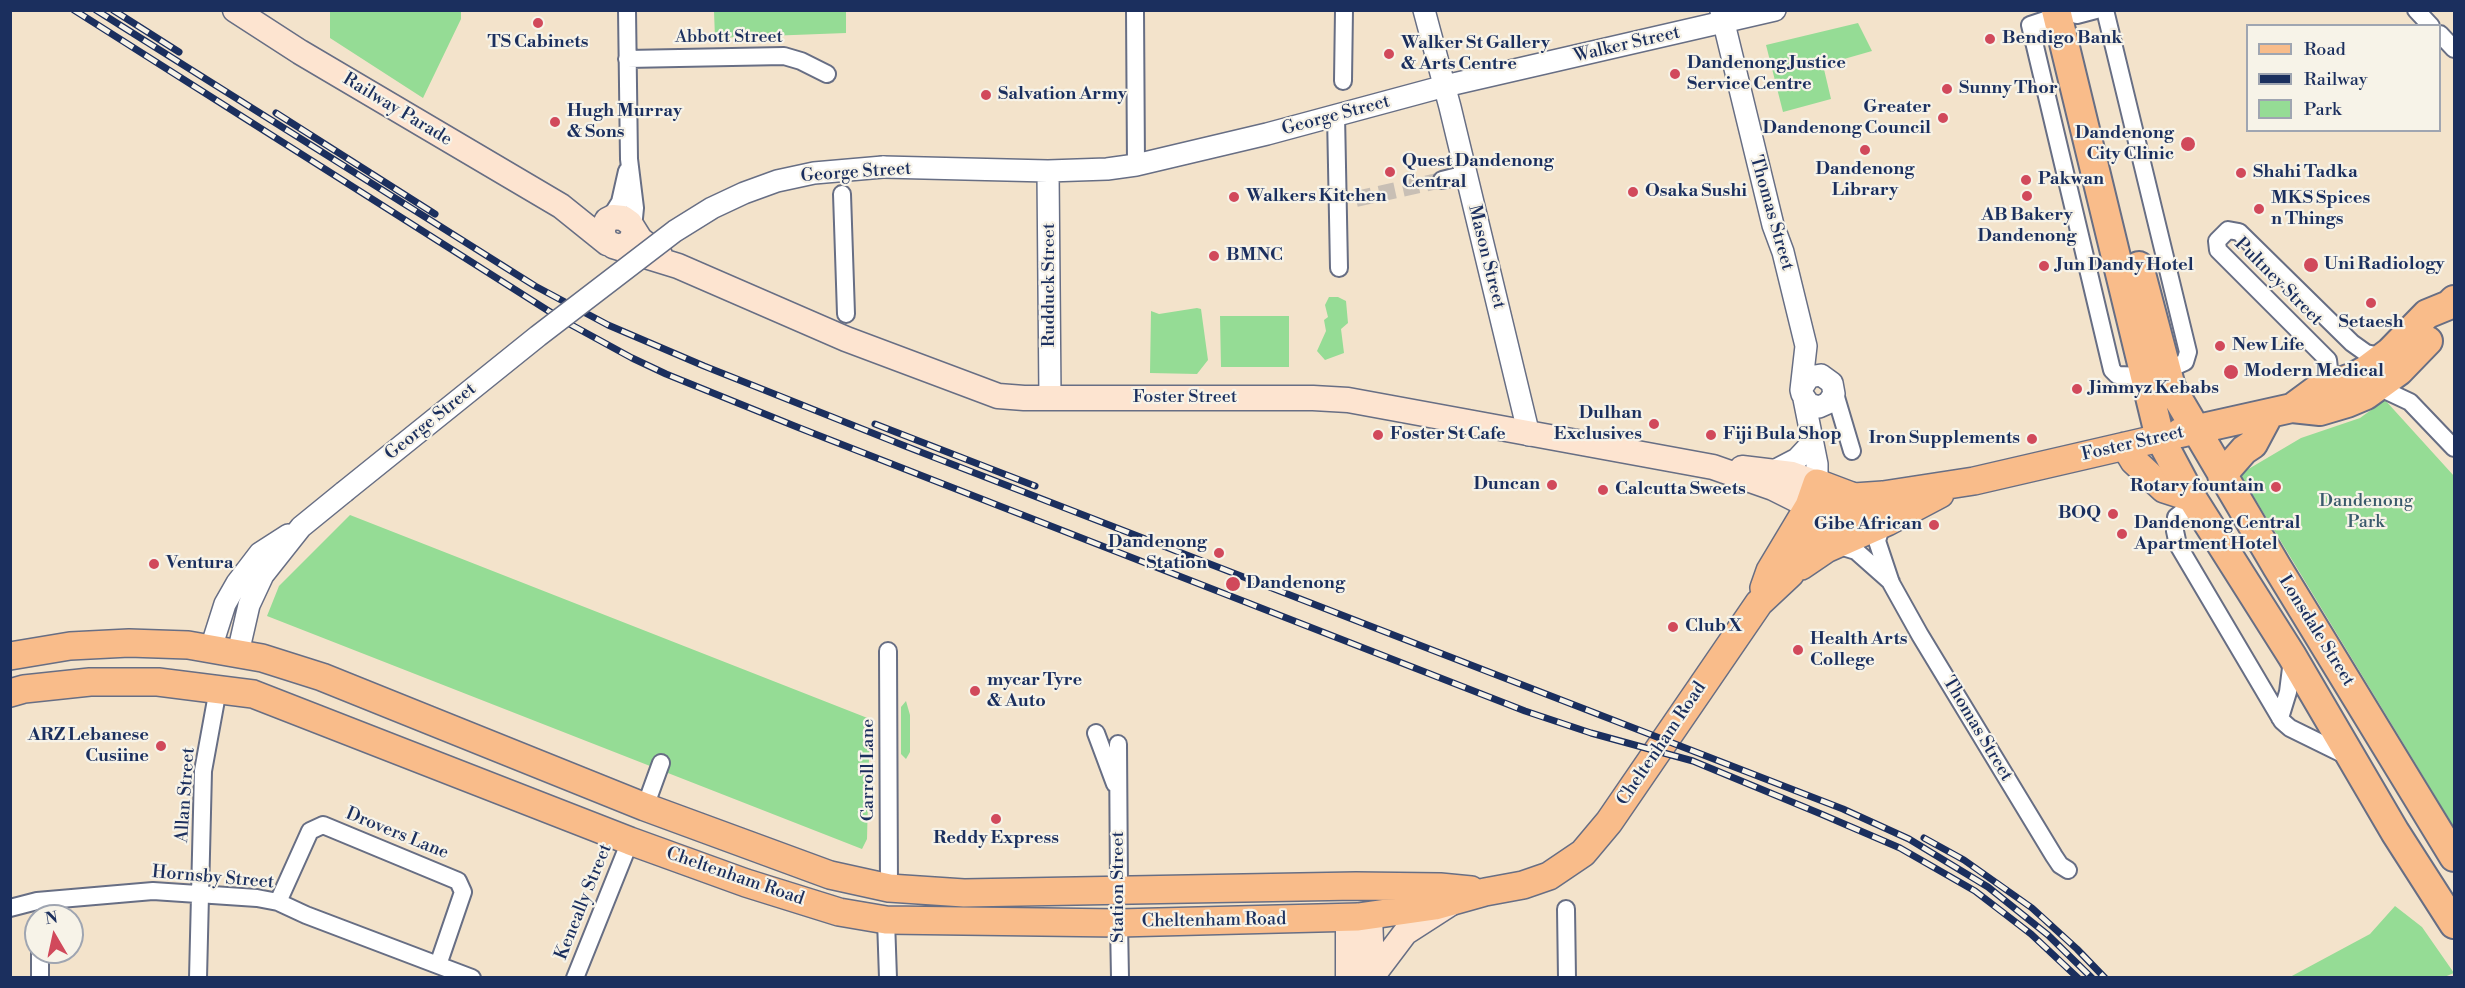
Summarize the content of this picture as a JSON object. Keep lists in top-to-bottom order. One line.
{"streets":{"highway":["Foster Street","Lonsdale Street"],"main road":["Railway Parade","Cheltenham Road","Station Street"],"street":["Abbott Street","Walker Street","George Street","Thomas Street","Mason Street","Pultney Street","Rudduck Street","Carroll Lane","Allan Street","Drovers Lane","Hornsby Street","Keneally Street"]},"crossings":[["Walker Street","George Street"],["Walker Street","Thomas Street"],["Walker Street","Mason Street"],["Railway Parade","Foster Street"],["George Street","Mason Street"],["George Street","Rudduck Street"],["George Street","Cheltenham Road"],["Thomas Street","Foster Street"],["Thomas Street","Cheltenham Road"],["Mason Street","Foster Street"],["Pultney Street","Foster Street"],["Rudduck Street","Foster Street"],["Foster Street","Lonsdale Street"],["Foster Street","Cheltenham Road"],["Cheltenham Road","Carroll Lane"],["Cheltenham Road","Allan Street"],["Cheltenham Road","Station Street"],["Cheltenham Road","Keneally Street"],["Allan Street","Hornsby Street"],["Drovers Lane","Hornsby Street"]],"parks":["Dandenong Park"],"places":["TS Cabinets","Bendigo Bank","Walker St Gallery & Arts Centre","Dandenong Justice Service Centre","Sunny Thor","Salvation Army","Greater Dandenong Council","Hugh Murray & Sons","Dandenong City Clinic","Dandenong Library","Quest Dandenong Central","Shahi Tadka","Pakwan","Osaka Sushi","AB Bakery Dandenong","Walkers Kitchen","MKS Spices n Things","BMNC","Uni Radiology","Jun Dandy Hotel","Setaesh","New Life","Modern Medical","Jimmyz Kebabs","Dulhan Exclusives","Foster St Cafe","Fiji Bula Shop","Iron Supplements","Duncan","Rotary fountain","Calcutta Sweets","BOQ","Gibe African","Dandenong Central Apartment Hotel","Dandenong Station","Ventura","Dandenong","Club X","Health Arts College","mycar Tyre & Auto","ARZ Lebanese Cusiine","Reddy Express"],"legend":["Road","Railway","Park"],"north":"top"}
